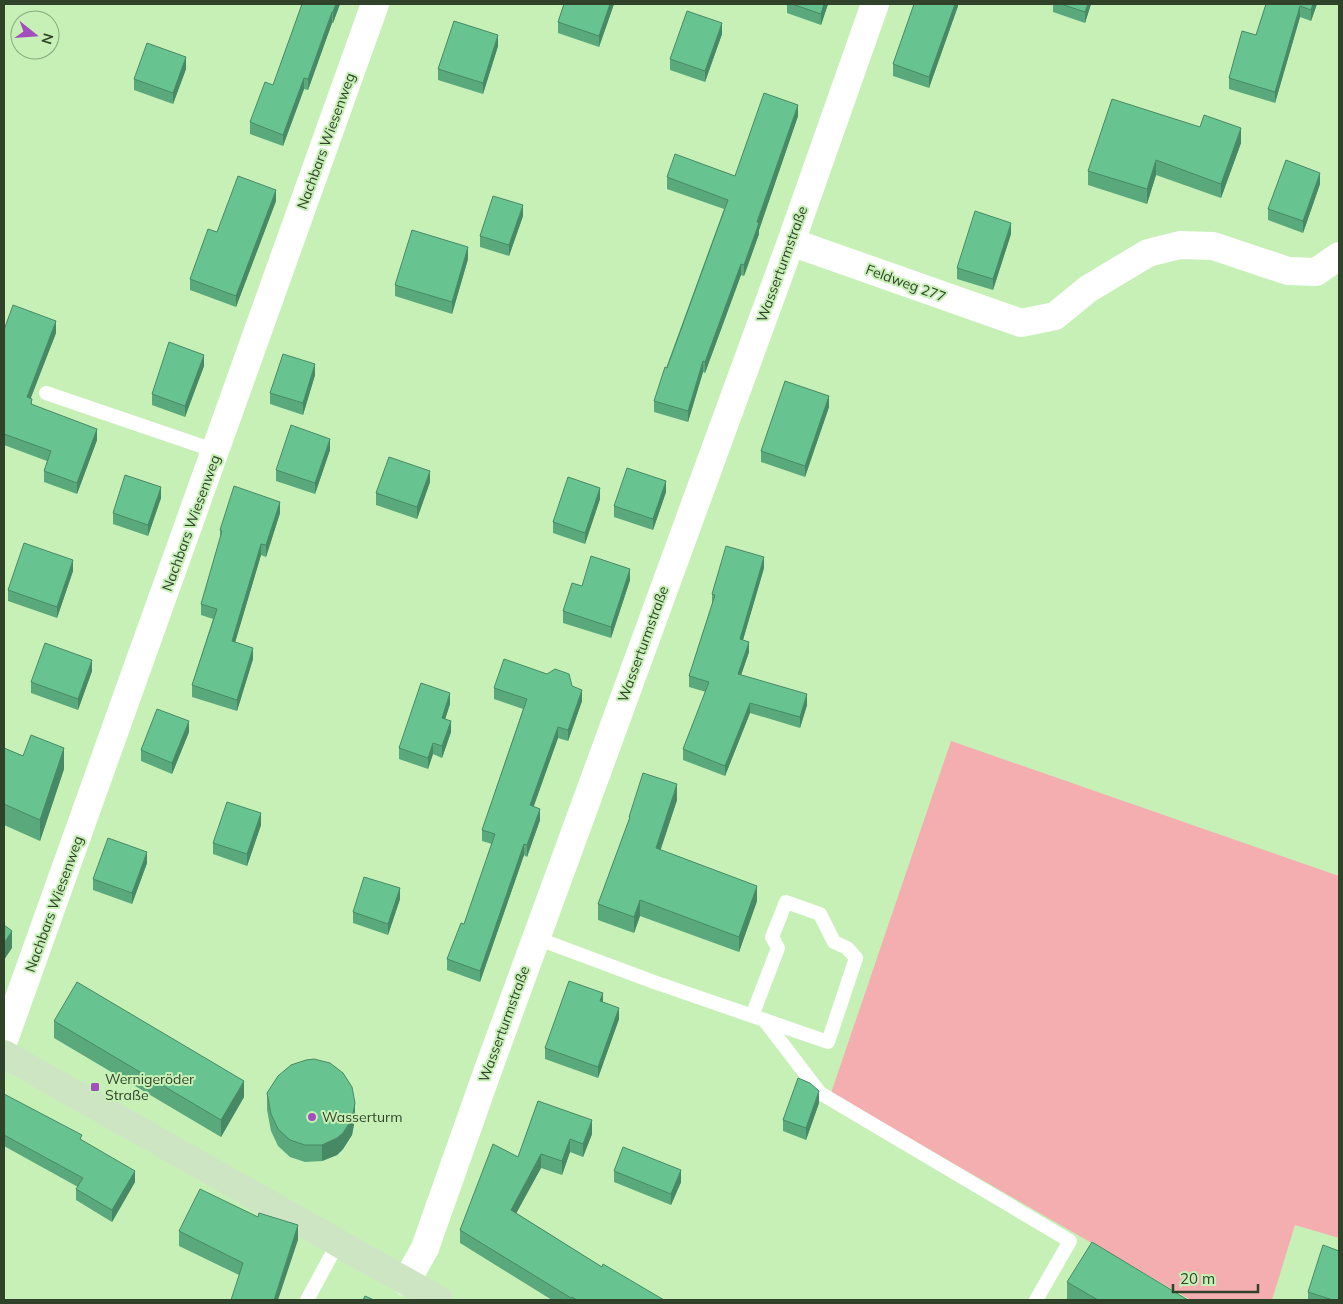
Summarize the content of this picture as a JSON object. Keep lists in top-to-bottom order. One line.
{"streets":{"street":["Nachbars Wiesenweg","Wasserturmstraße","Feldweg 277"]},"crossings":[["Wasserturmstraße","Feldweg 277"]],"places":{"transit":["Wernigeröder Straße"],"other":["Wasserturm"]},"scale_bar":"20 m","north":"right"}
